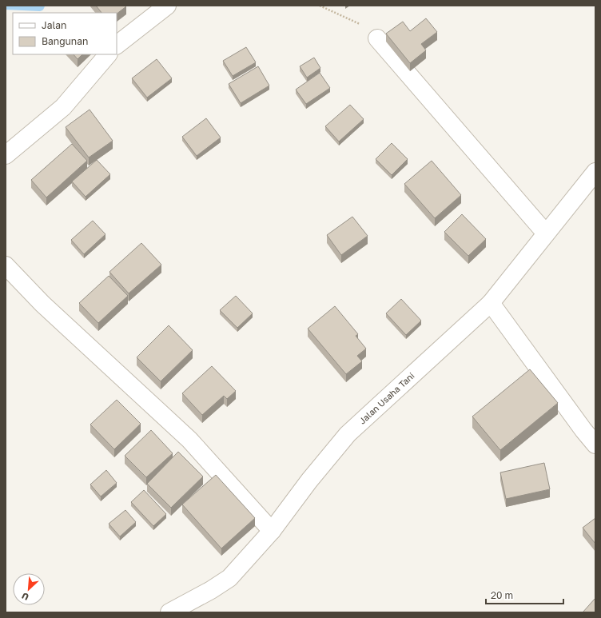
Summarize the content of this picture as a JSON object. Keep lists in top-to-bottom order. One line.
{"streets":{"street":["Jalan Usaha Tani"]},"legend":["Jalan","Bangunan"],"scale_bar":"20 m","north":"bottom left"}
